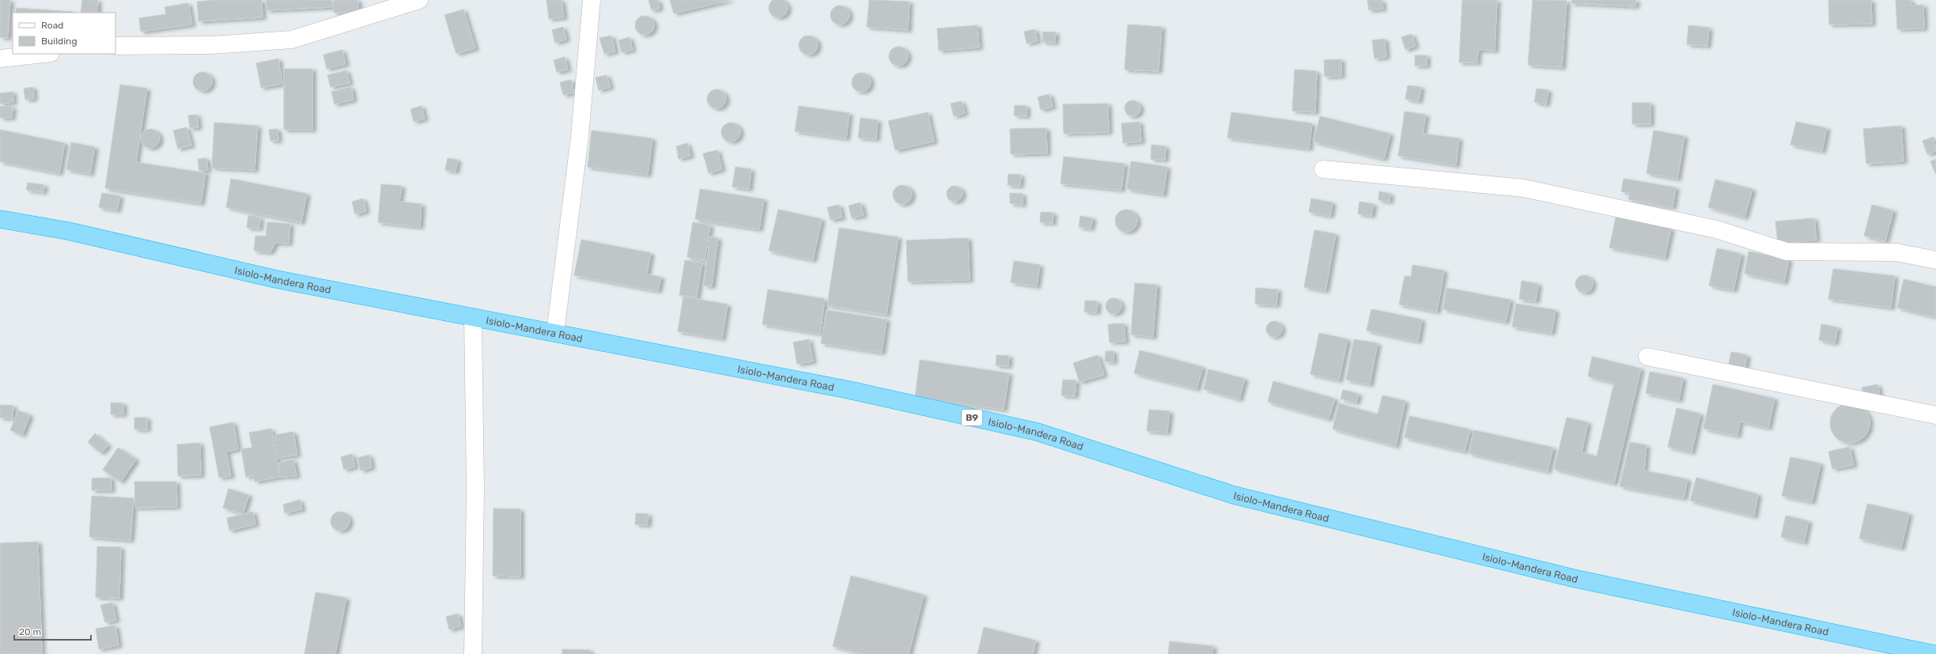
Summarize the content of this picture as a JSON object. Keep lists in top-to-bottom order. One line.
{"streets":{"highway":["Isiolo-Mandera Road","B9"]},"legend":["Road","Building"],"scale_bar":"20 m"}
